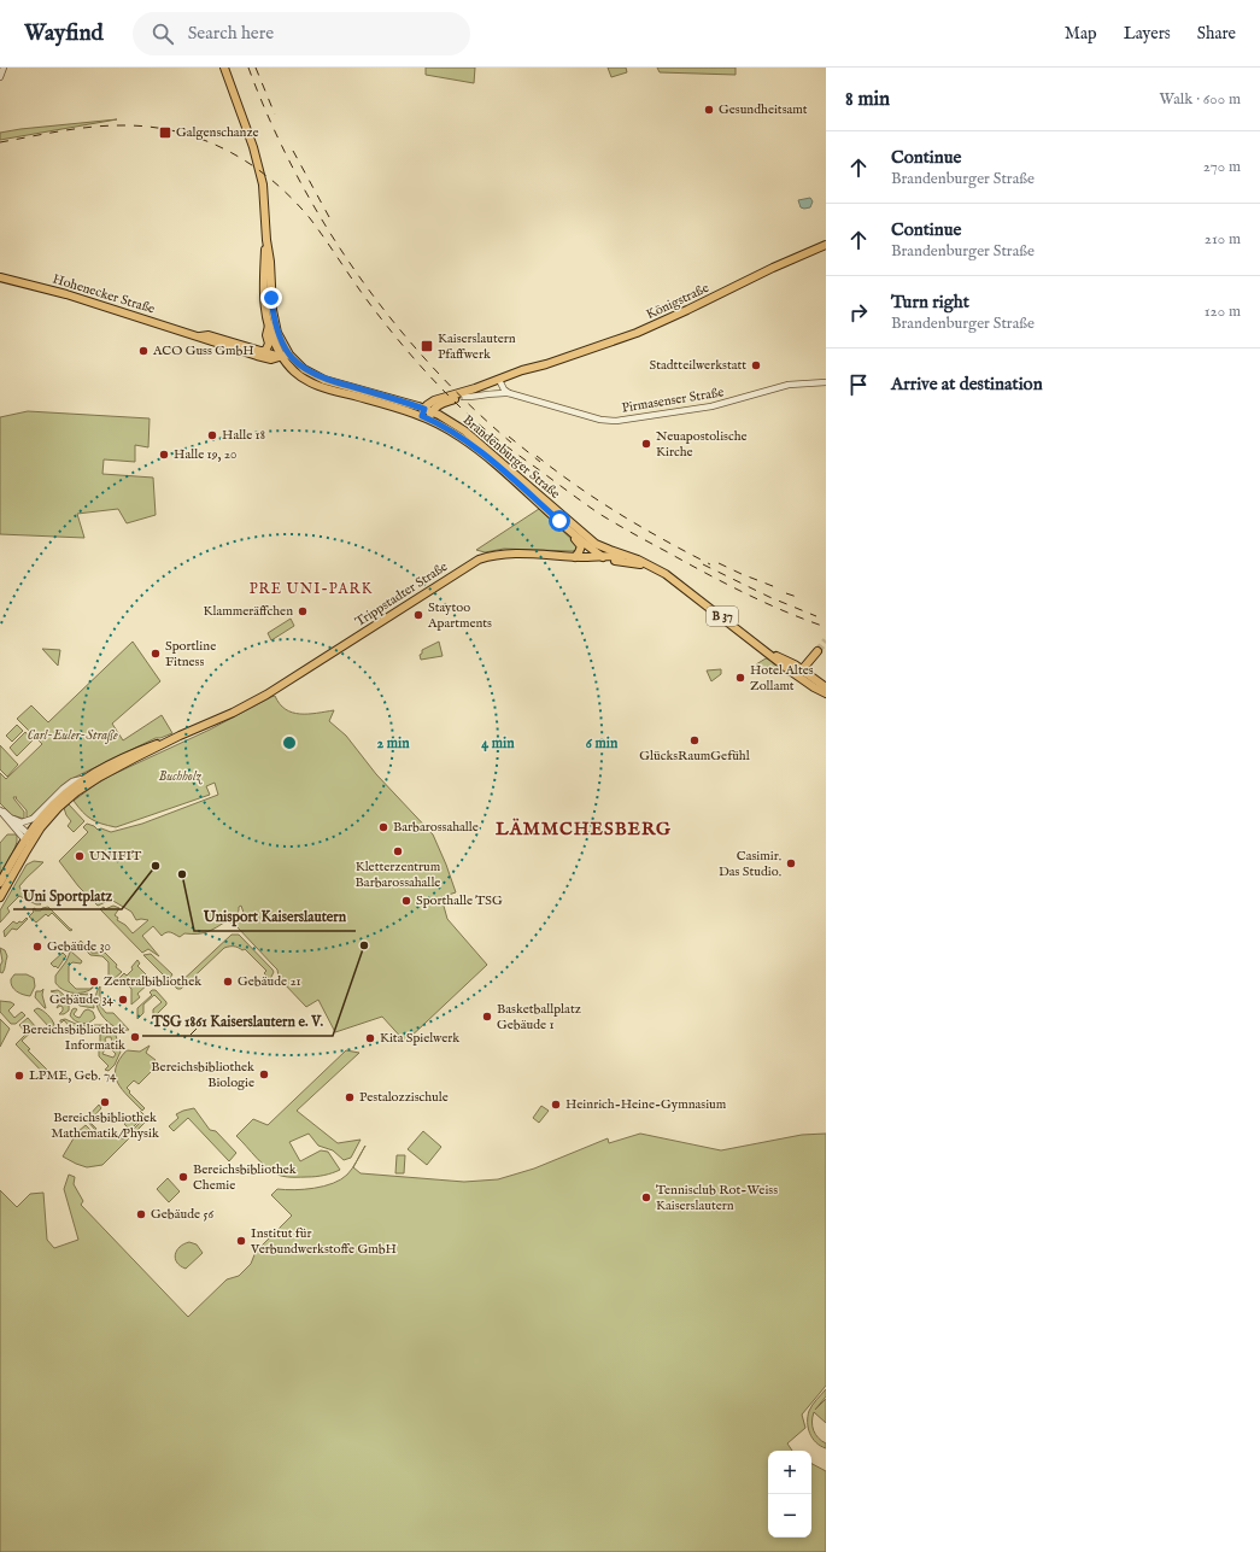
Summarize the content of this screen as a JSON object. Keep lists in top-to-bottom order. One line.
{"streets":{"main road":["Hohenecker Straße","Königstraße","Brandenburger Straße","Trippstadter Straße","B 37"],"street":["Pirmasenser Straße"]},"crossings":[["Hohenecker Straße","Brandenburger Straße"],["Königstraße","Pirmasenser Straße"],["Königstraße","Brandenburger Straße"],["Brandenburger Straße","Trippstadter Straße"],["Brandenburger Straße","B 37"],["Trippstadter Straße","B 37"]],"districts":["PRE UNI-PARK","LÄMMCHESBERG"],"parks":["Carl-Euler-Straße","Buchholz"],"places":{"other":["Gesundheitsamt","ACO Guss GmbH","Stadtteilwerkstatt","Halle 18","Neuapostolische Kirche","Halle 19, 20","Klammeräffchen","Staytoo Apartments","Sportline Fitness","Hotel Altes Zollamt","GlücksRaumGefühl","Barbarossahalle","Kletterzentrum Barbarossahalle","UNIFIT","Casimir. Das Studio.","Uni Sportplatz","Unisport Kaiserslautern","Sporthalle TSG","TSG 1861 Kaiserslautern e. V.","Gebäude 30","Zentralbibliothek","Gebäude 21","Gebäude 34","Basketballplatz Gebäude 1","Bereichsbibliothek Informatik","Kita Spielwerk","Bereichsbibliothek Biologie","LPME, Geb. 74","Pestalozzischule","Bereichsbibliothek Mathematik/Physik","Heinrich-Heine-Gymnasium","Bereichsbibliothek Chemie","Tennisclub Rot-Weiss Kaiserslautern","Gebäude 56","Institut für Verbundwerkstoffe GmbH"],"transit":["Galgenschanze","Kaiserslautern Pfaffwerk"]},"page":{"header":"Wayfind","search":"Search here","nav":["Map","Layers","Share"],"heading":["8 min","Walk · 600 m"],"list":[["Continue","Brandenburger Straße","270 m"],["Continue","Brandenburger Straße","210 m"],["Turn right","Brandenburger Straße","120 m"],"Arrive at destination"],"map_buttons":["+","−"]},"rings":["2 min","4 min","6 min"]}
